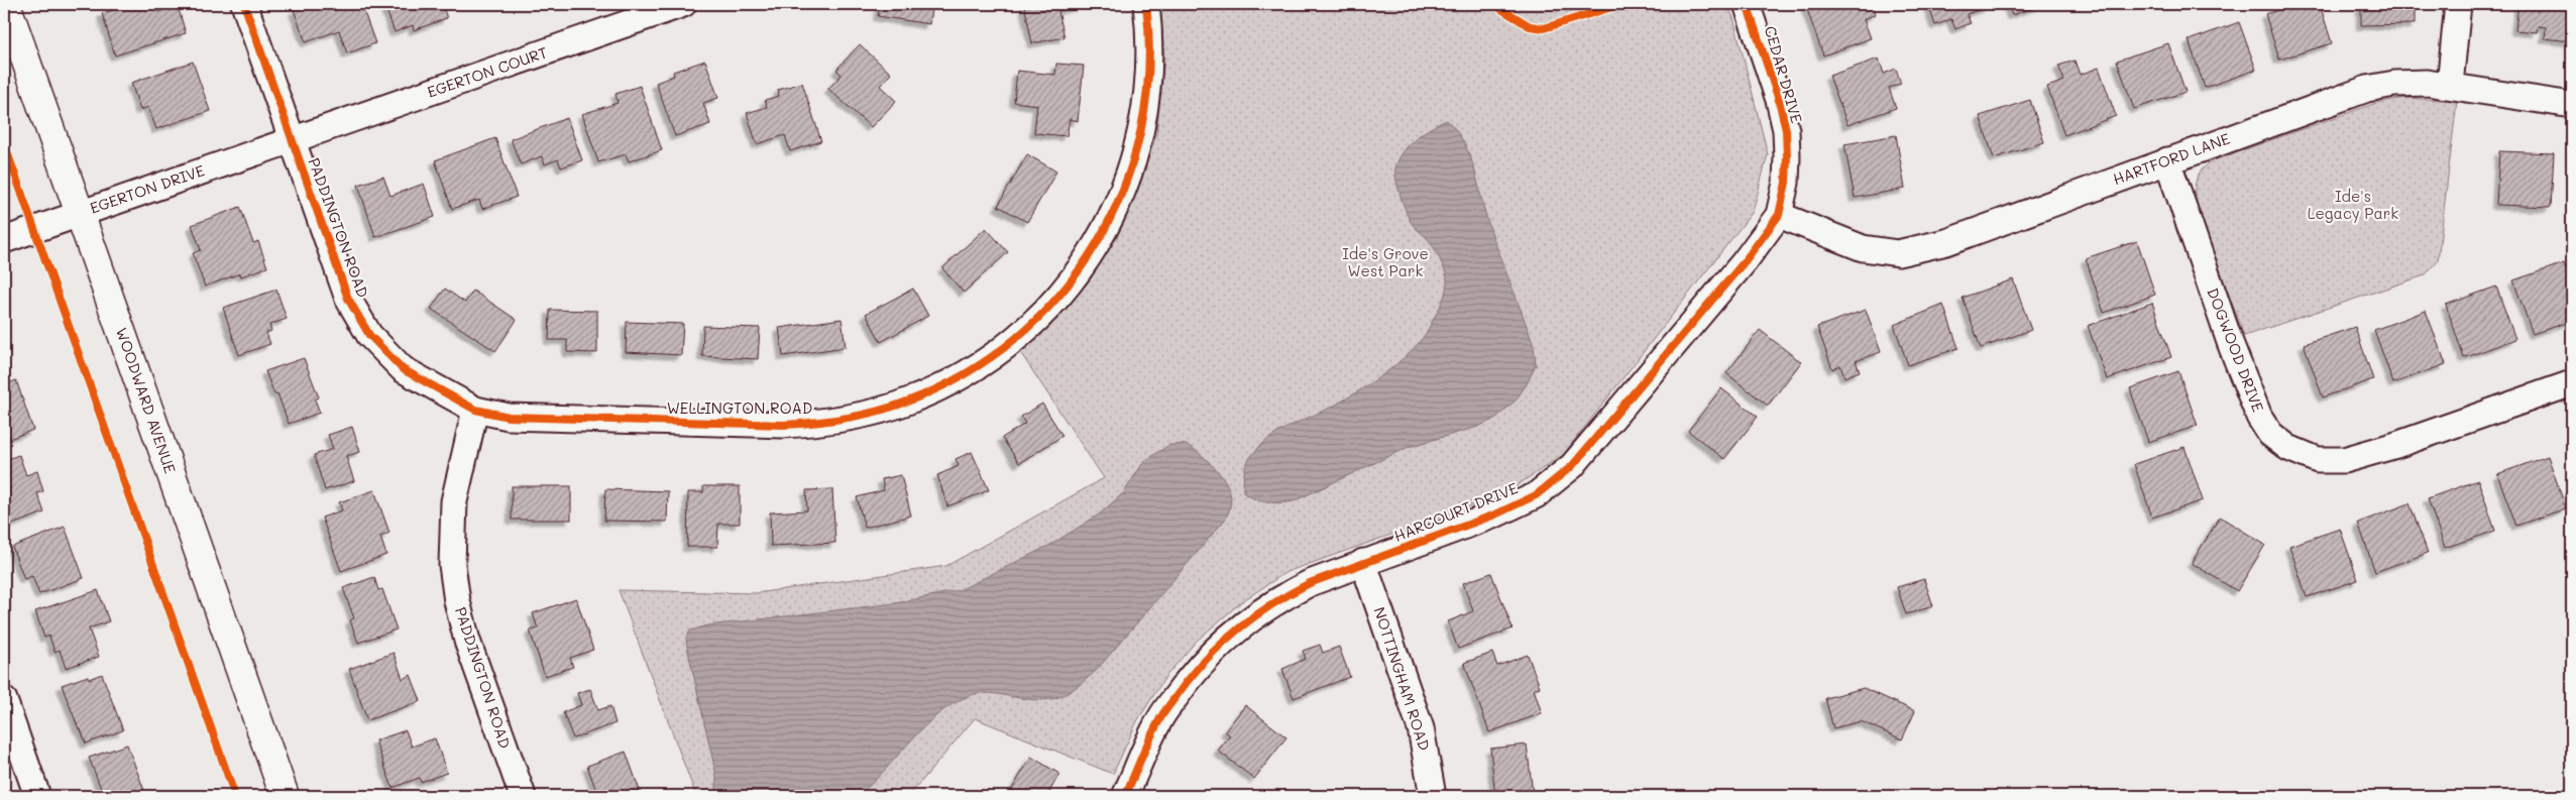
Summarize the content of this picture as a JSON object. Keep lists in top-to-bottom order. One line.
{"streets":{"main road":["WOODWARD AVENUE"],"street":["EGERTON COURT","CEDAR DRIVE","HARTFORD LANE","EGERTON DRIVE","PADDINGTON ROAD","DOGWOOD DRIVE","WELLINGTON ROAD","HARCOURT DRIVE","NOTTINGHAM ROAD"]},"crossings":[["EGERTON COURT","EGERTON DRIVE"],["EGERTON COURT","PADDINGTON ROAD"],["CEDAR DRIVE","HARTFORD LANE"],["CEDAR DRIVE","HARCOURT DRIVE"],["HARTFORD LANE","DOGWOOD DRIVE"],["HARTFORD LANE","HARCOURT DRIVE"],["EGERTON DRIVE","PADDINGTON ROAD"],["EGERTON DRIVE","WOODWARD AVENUE"],["PADDINGTON ROAD","WELLINGTON ROAD"],["HARCOURT DRIVE","NOTTINGHAM ROAD"]],"parks":["Ide's Legacy Park","Ide's Grove West Park"]}
